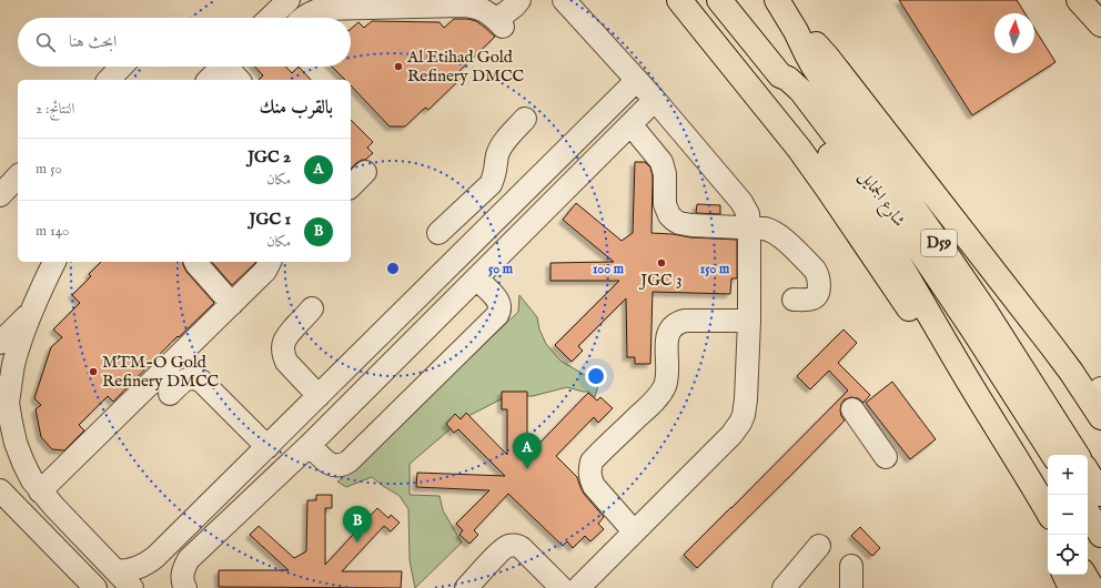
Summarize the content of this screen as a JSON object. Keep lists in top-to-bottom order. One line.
{"streets":{"main road":["شارع الجمايل","D59"]},"places":["Al Etihad Gold Refinery DMCC","JGC 3","MTM-O Gold Refinery DMCC"],"north":"top","page":{"search":"ابحث هنا","heading":["بالقرب منك","النتائج: 2"],"list":[{"mark":"A","name":"JGC 2","note":"مكان","value":"50 m"},{"mark":"B","name":"JGC 1","note":"مكان","value":"140 m"}],"pins":["A","B"],"map_buttons":["+","−"]},"rings":["50 m","100 m","150 m"]}
